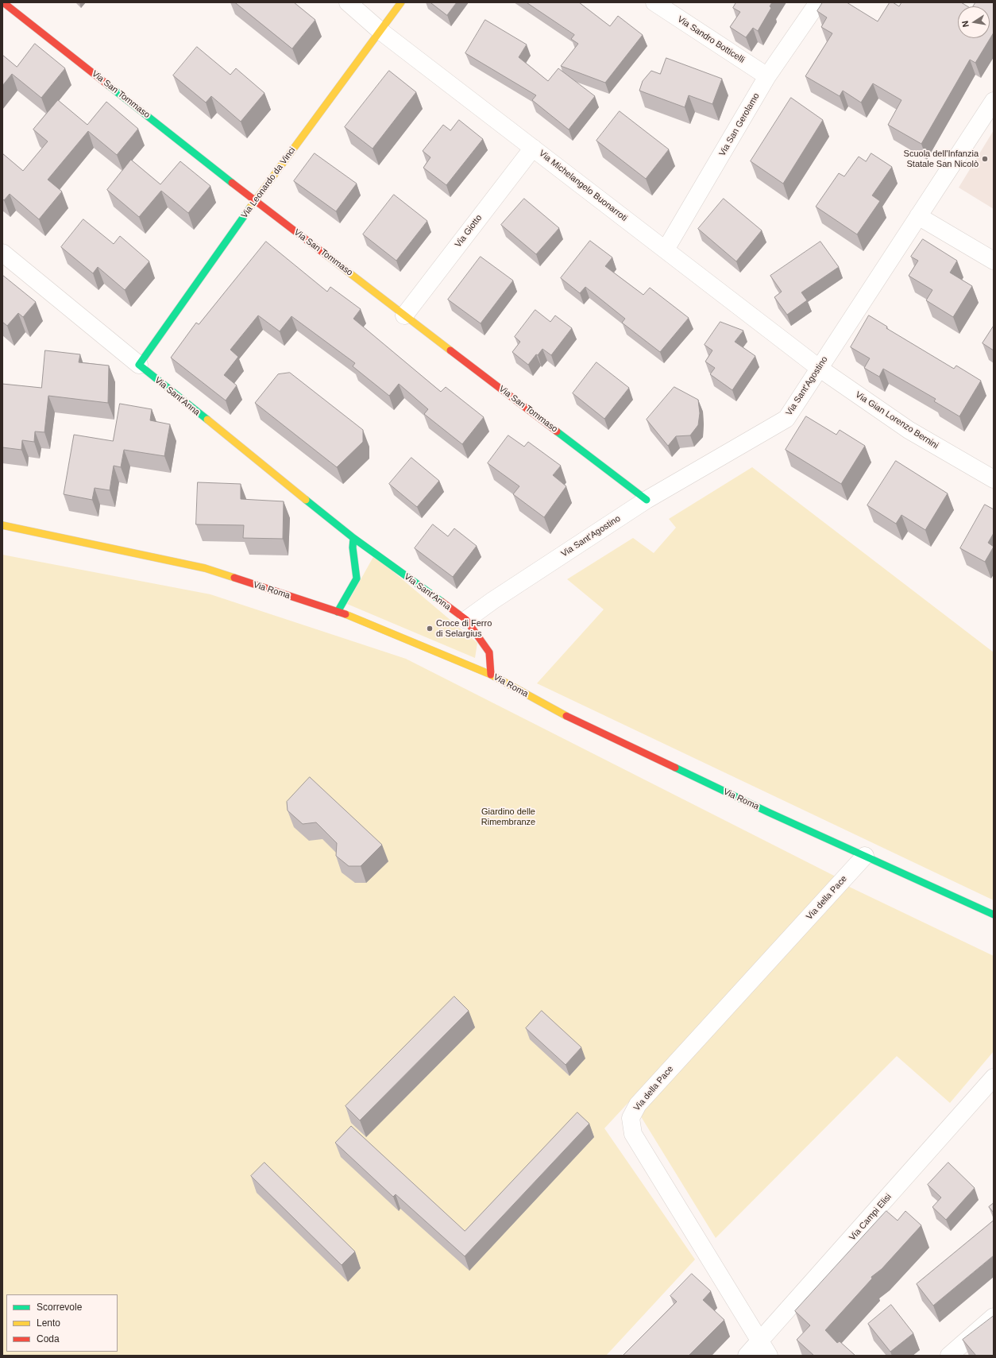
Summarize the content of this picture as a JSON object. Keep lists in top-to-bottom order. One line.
{"streets":{"street":["Via Sandro Botticelli","Via San Tommaso","Via San Gerolamo","Via Leonardo da Vinci","Via Michelangelo Buonarroti","Via Giotto","Via Sant'Agostino","Via Sant'Anna","Via Gian Lorenzo Bernini","Via Roma","Via della Pace","Via Campi Elisi"]},"crossings":[["Via Sandro Botticelli","Via San Gerolamo"],["Via San Tommaso","Via Leonardo da Vinci"],["Via San Tommaso","Via Giotto"],["Via San Tommaso","Via Sant'Agostino"],["Via San Gerolamo","Via Michelangelo Buonarroti"],["Via Leonardo da Vinci","Via Michelangelo Buonarroti"],["Via Leonardo da Vinci","Via Sant'Anna"],["Via Michelangelo Buonarroti","Via Giotto"],["Via Michelangelo Buonarroti","Via Sant'Agostino"],["Via Michelangelo Buonarroti","Via Gian Lorenzo Bernini"],["Via Sant'Agostino","Via Sant'Anna"],["Via Sant'Agostino","Via Gian Lorenzo Bernini"],["Via Sant'Anna","Via Roma"],["Via Roma","Via della Pace"],["Via della Pace","Via Campi Elisi"]],"parks":["Giardino delle Rimembranze"],"places":["Scuola dell'Infanzia Statale San Nicolò","Croce di Ferro di Selargius"],"legend":["Scorrevole","Lento","Coda"],"north":"left"}
